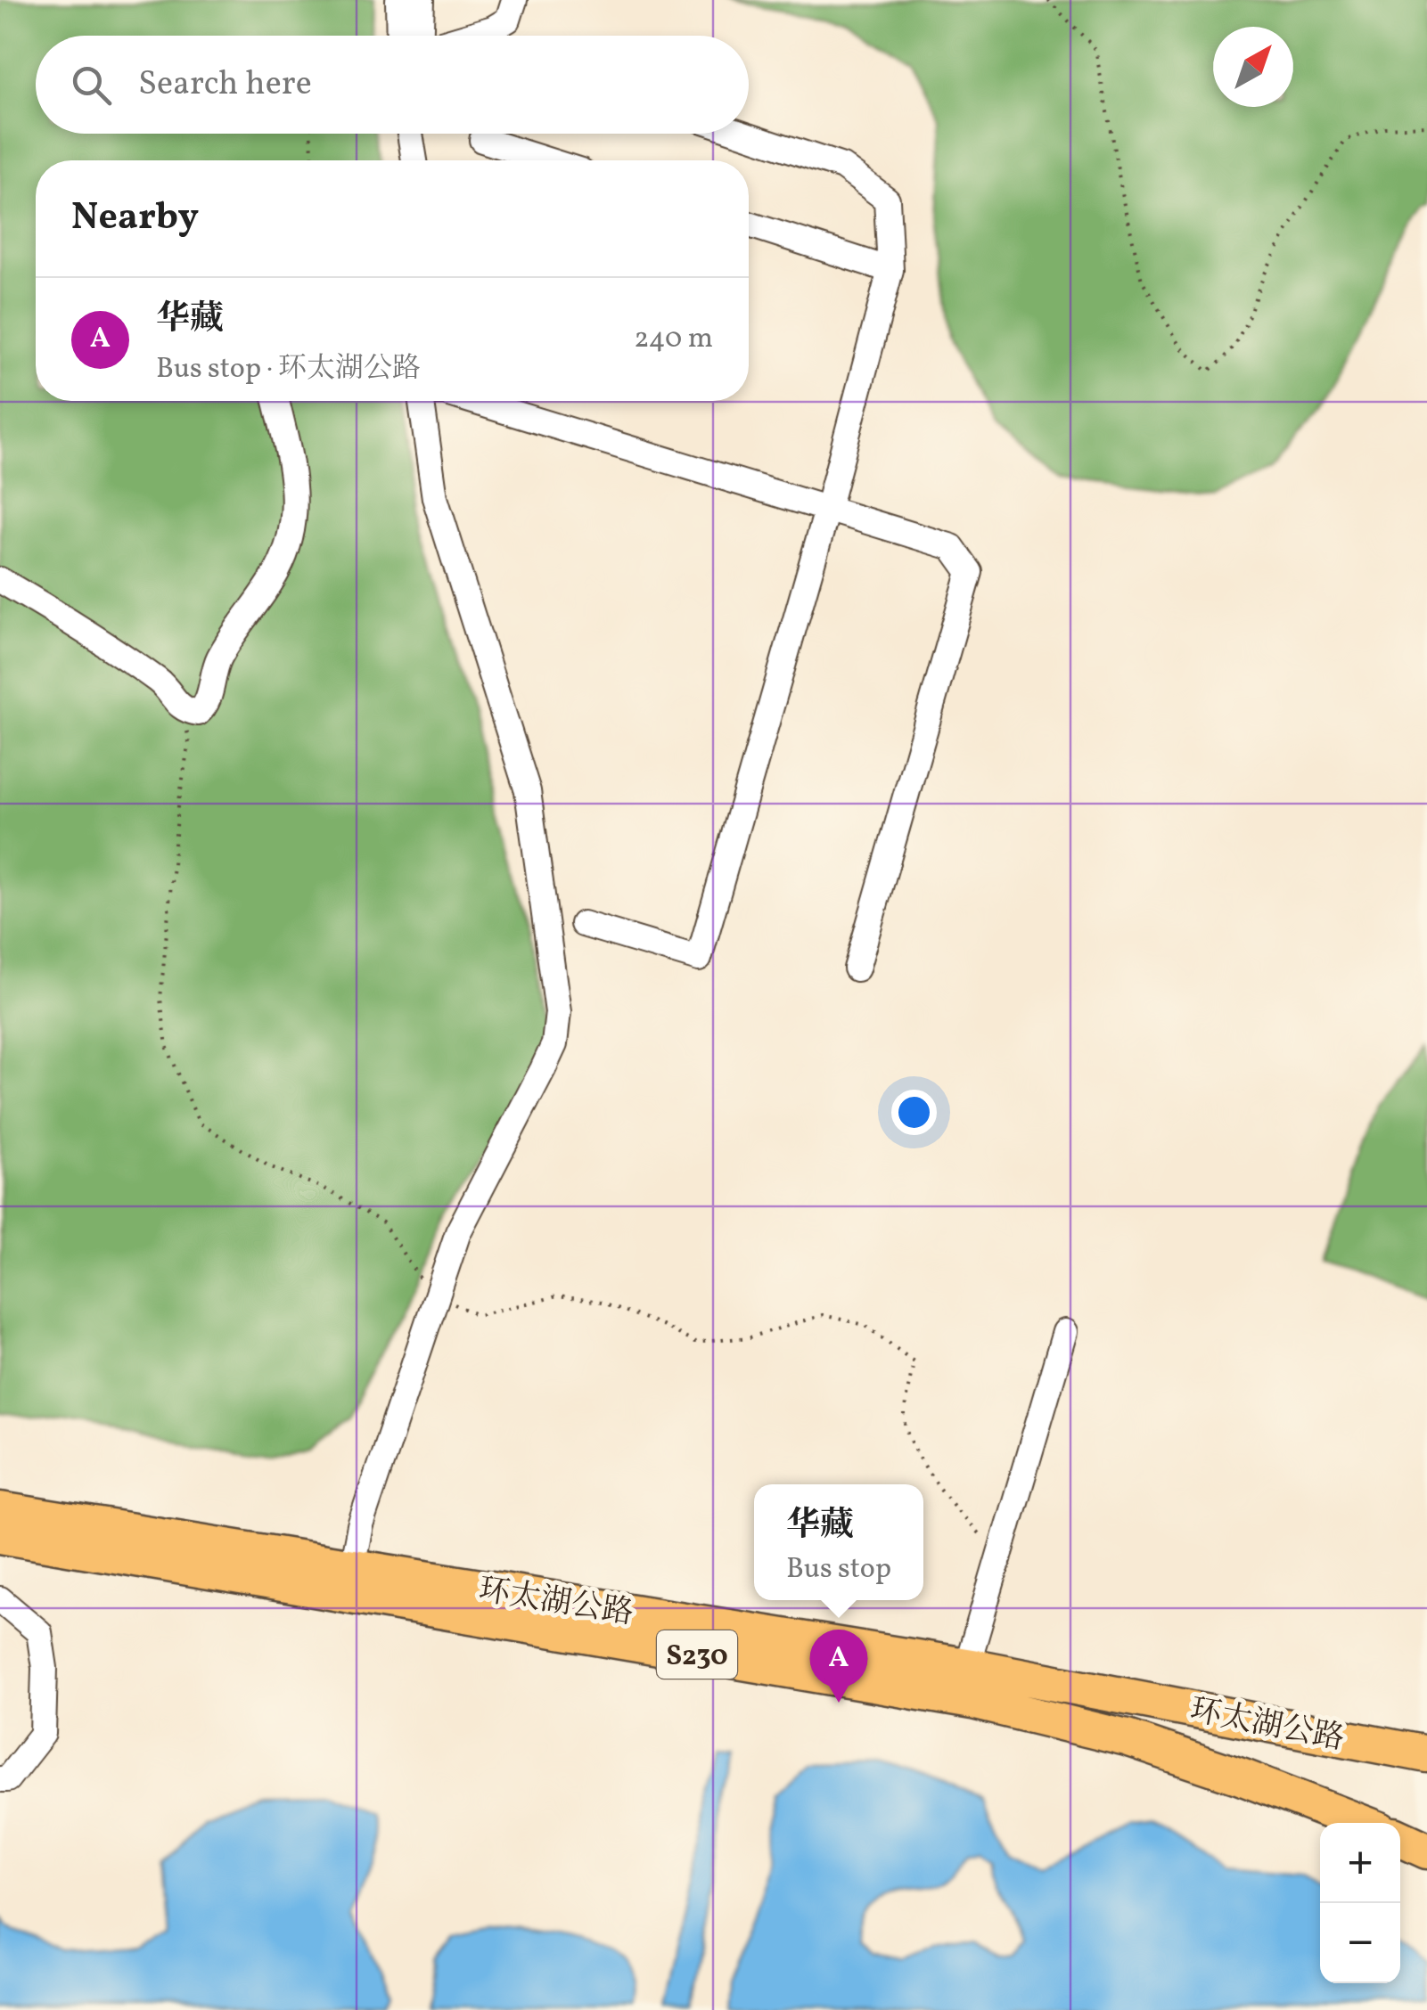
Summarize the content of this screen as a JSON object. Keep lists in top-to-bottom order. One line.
{"streets":{"highway":["环太湖公路","S230"]},"north":"top right","page":{"search":"Search here","heading":"Nearby","list":[{"mark":"A","name":"华藏","note":"Bus stop · 环太湖公路","value":"240 m"}],"popup":["华藏","Bus stop"],"pins":"A","map_buttons":["+","−"]}}
